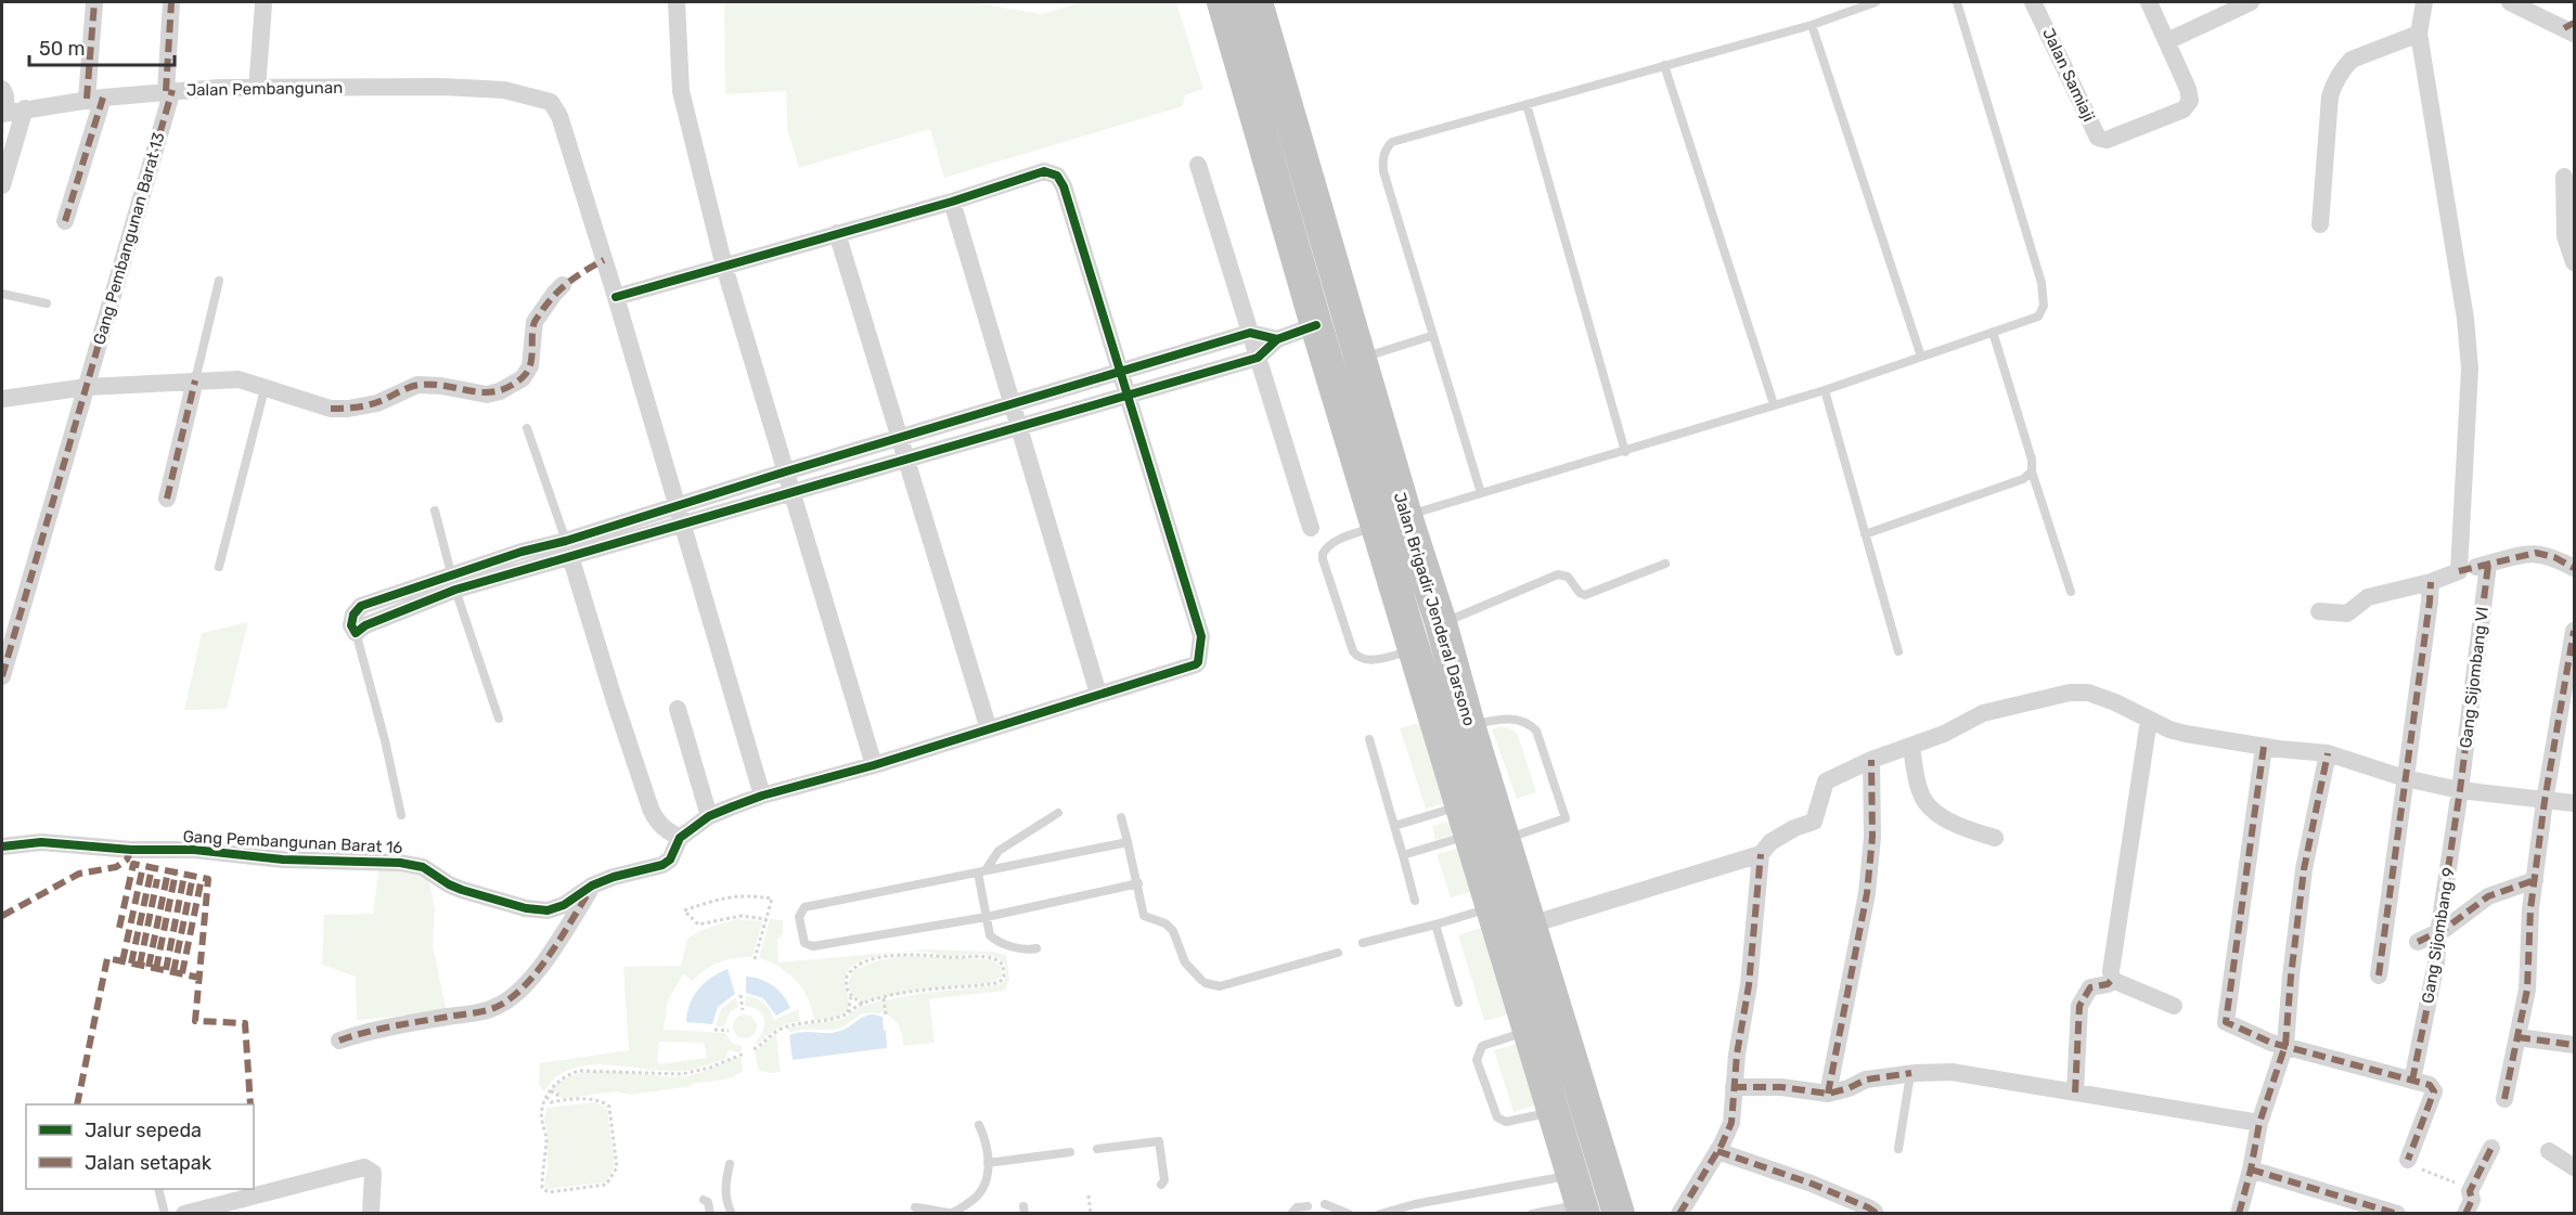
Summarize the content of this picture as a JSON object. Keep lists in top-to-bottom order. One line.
{"streets":{"highway":["Jalan Brigadir Jenderal Darsono"],"street":["Jalan Samiaji","Jalan Pembangunan","Gang Pembangunan Barat 13","Gang Sijombang VI","Gang Pembangunan Barat 16","Gang Sijombang 9"]},"crossings":[["Jalan Pembangunan","Gang Pembangunan Barat 13"],["Jalan Pembangunan","Gang Pembangunan Barat 16"],["Gang Sijombang VI","Gang Sijombang 9"]],"legend":["Jalur sepeda","Jalan setapak"],"scale_bar":"50 m"}
